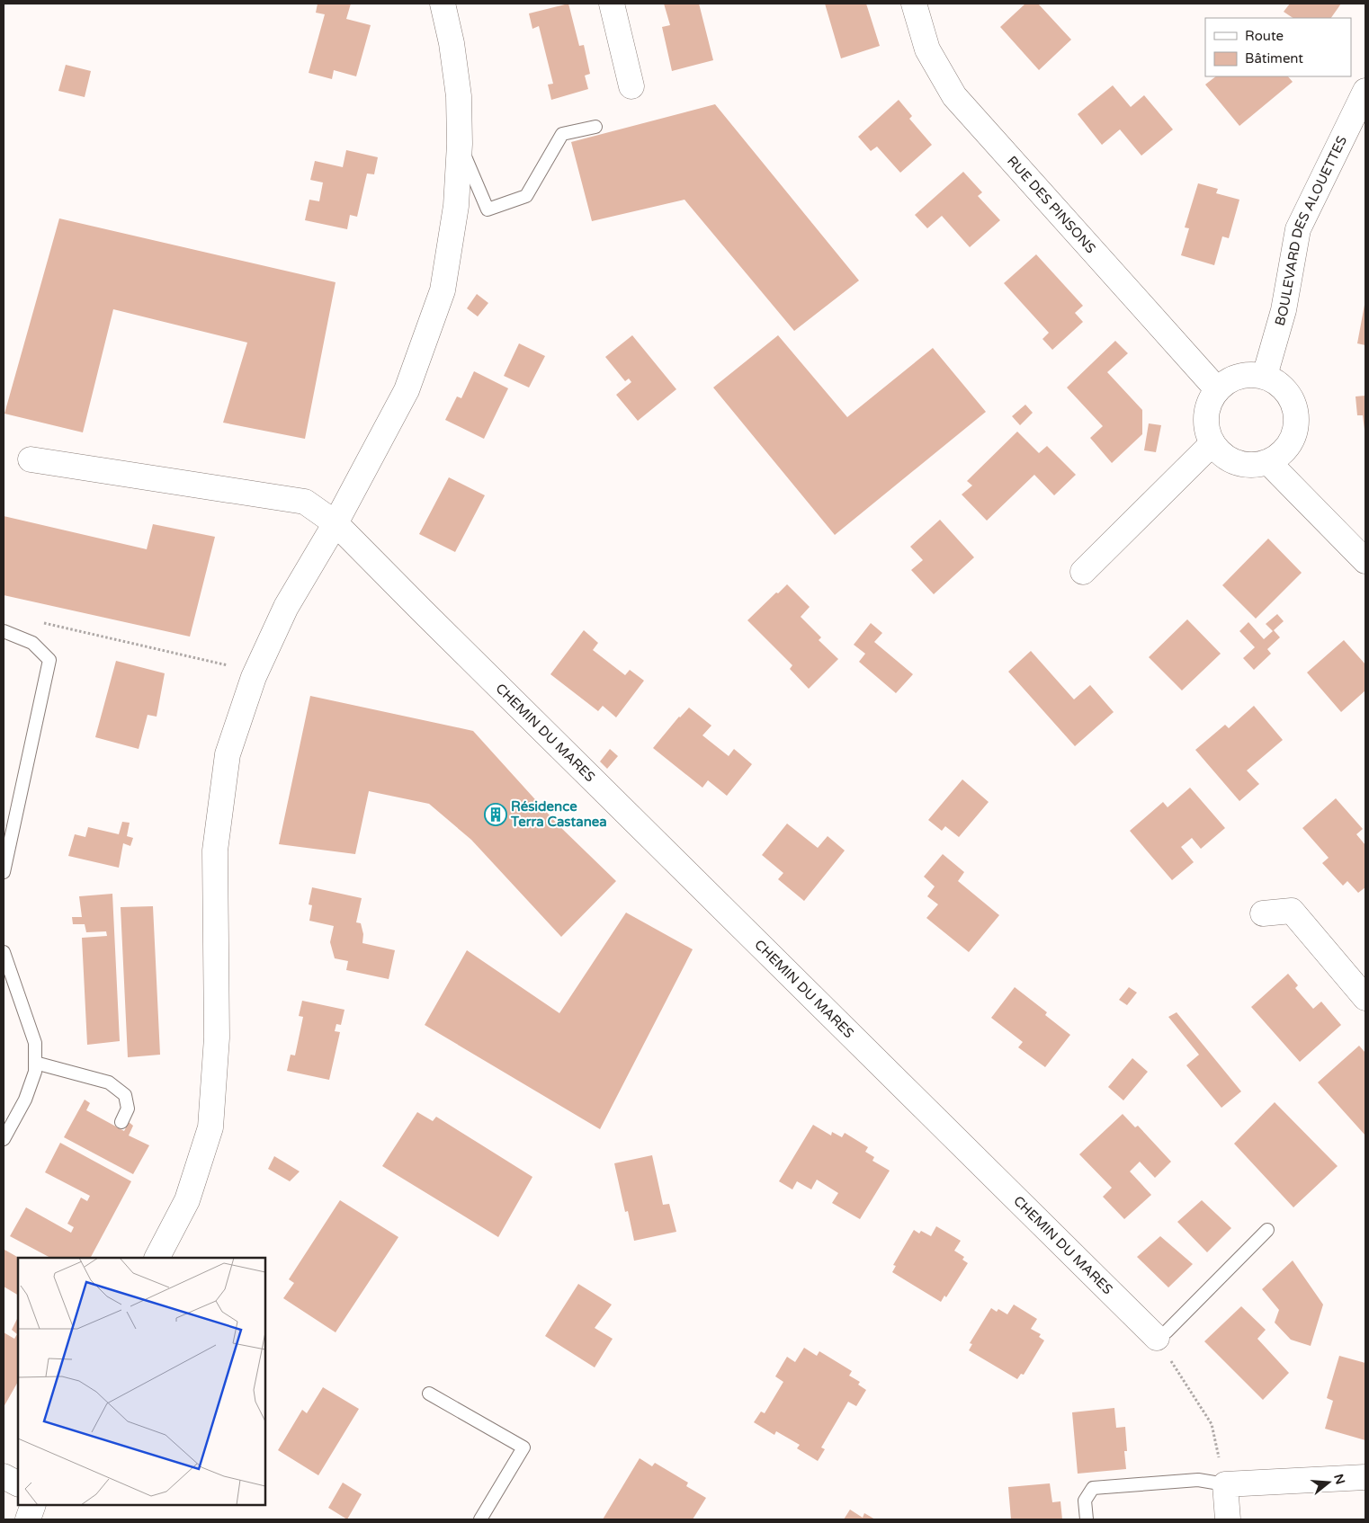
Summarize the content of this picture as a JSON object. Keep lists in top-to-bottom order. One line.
{"streets":{"street":["RUE DES PINSONS","BOULEVARD DES ALOUETTES","CHEMIN DU MARES"]},"crossings":[["RUE DES PINSONS","BOULEVARD DES ALOUETTES"]],"places":{"building":["Résidence Terra Castanea"]},"legend":["Route","Bâtiment"],"north":"right"}
